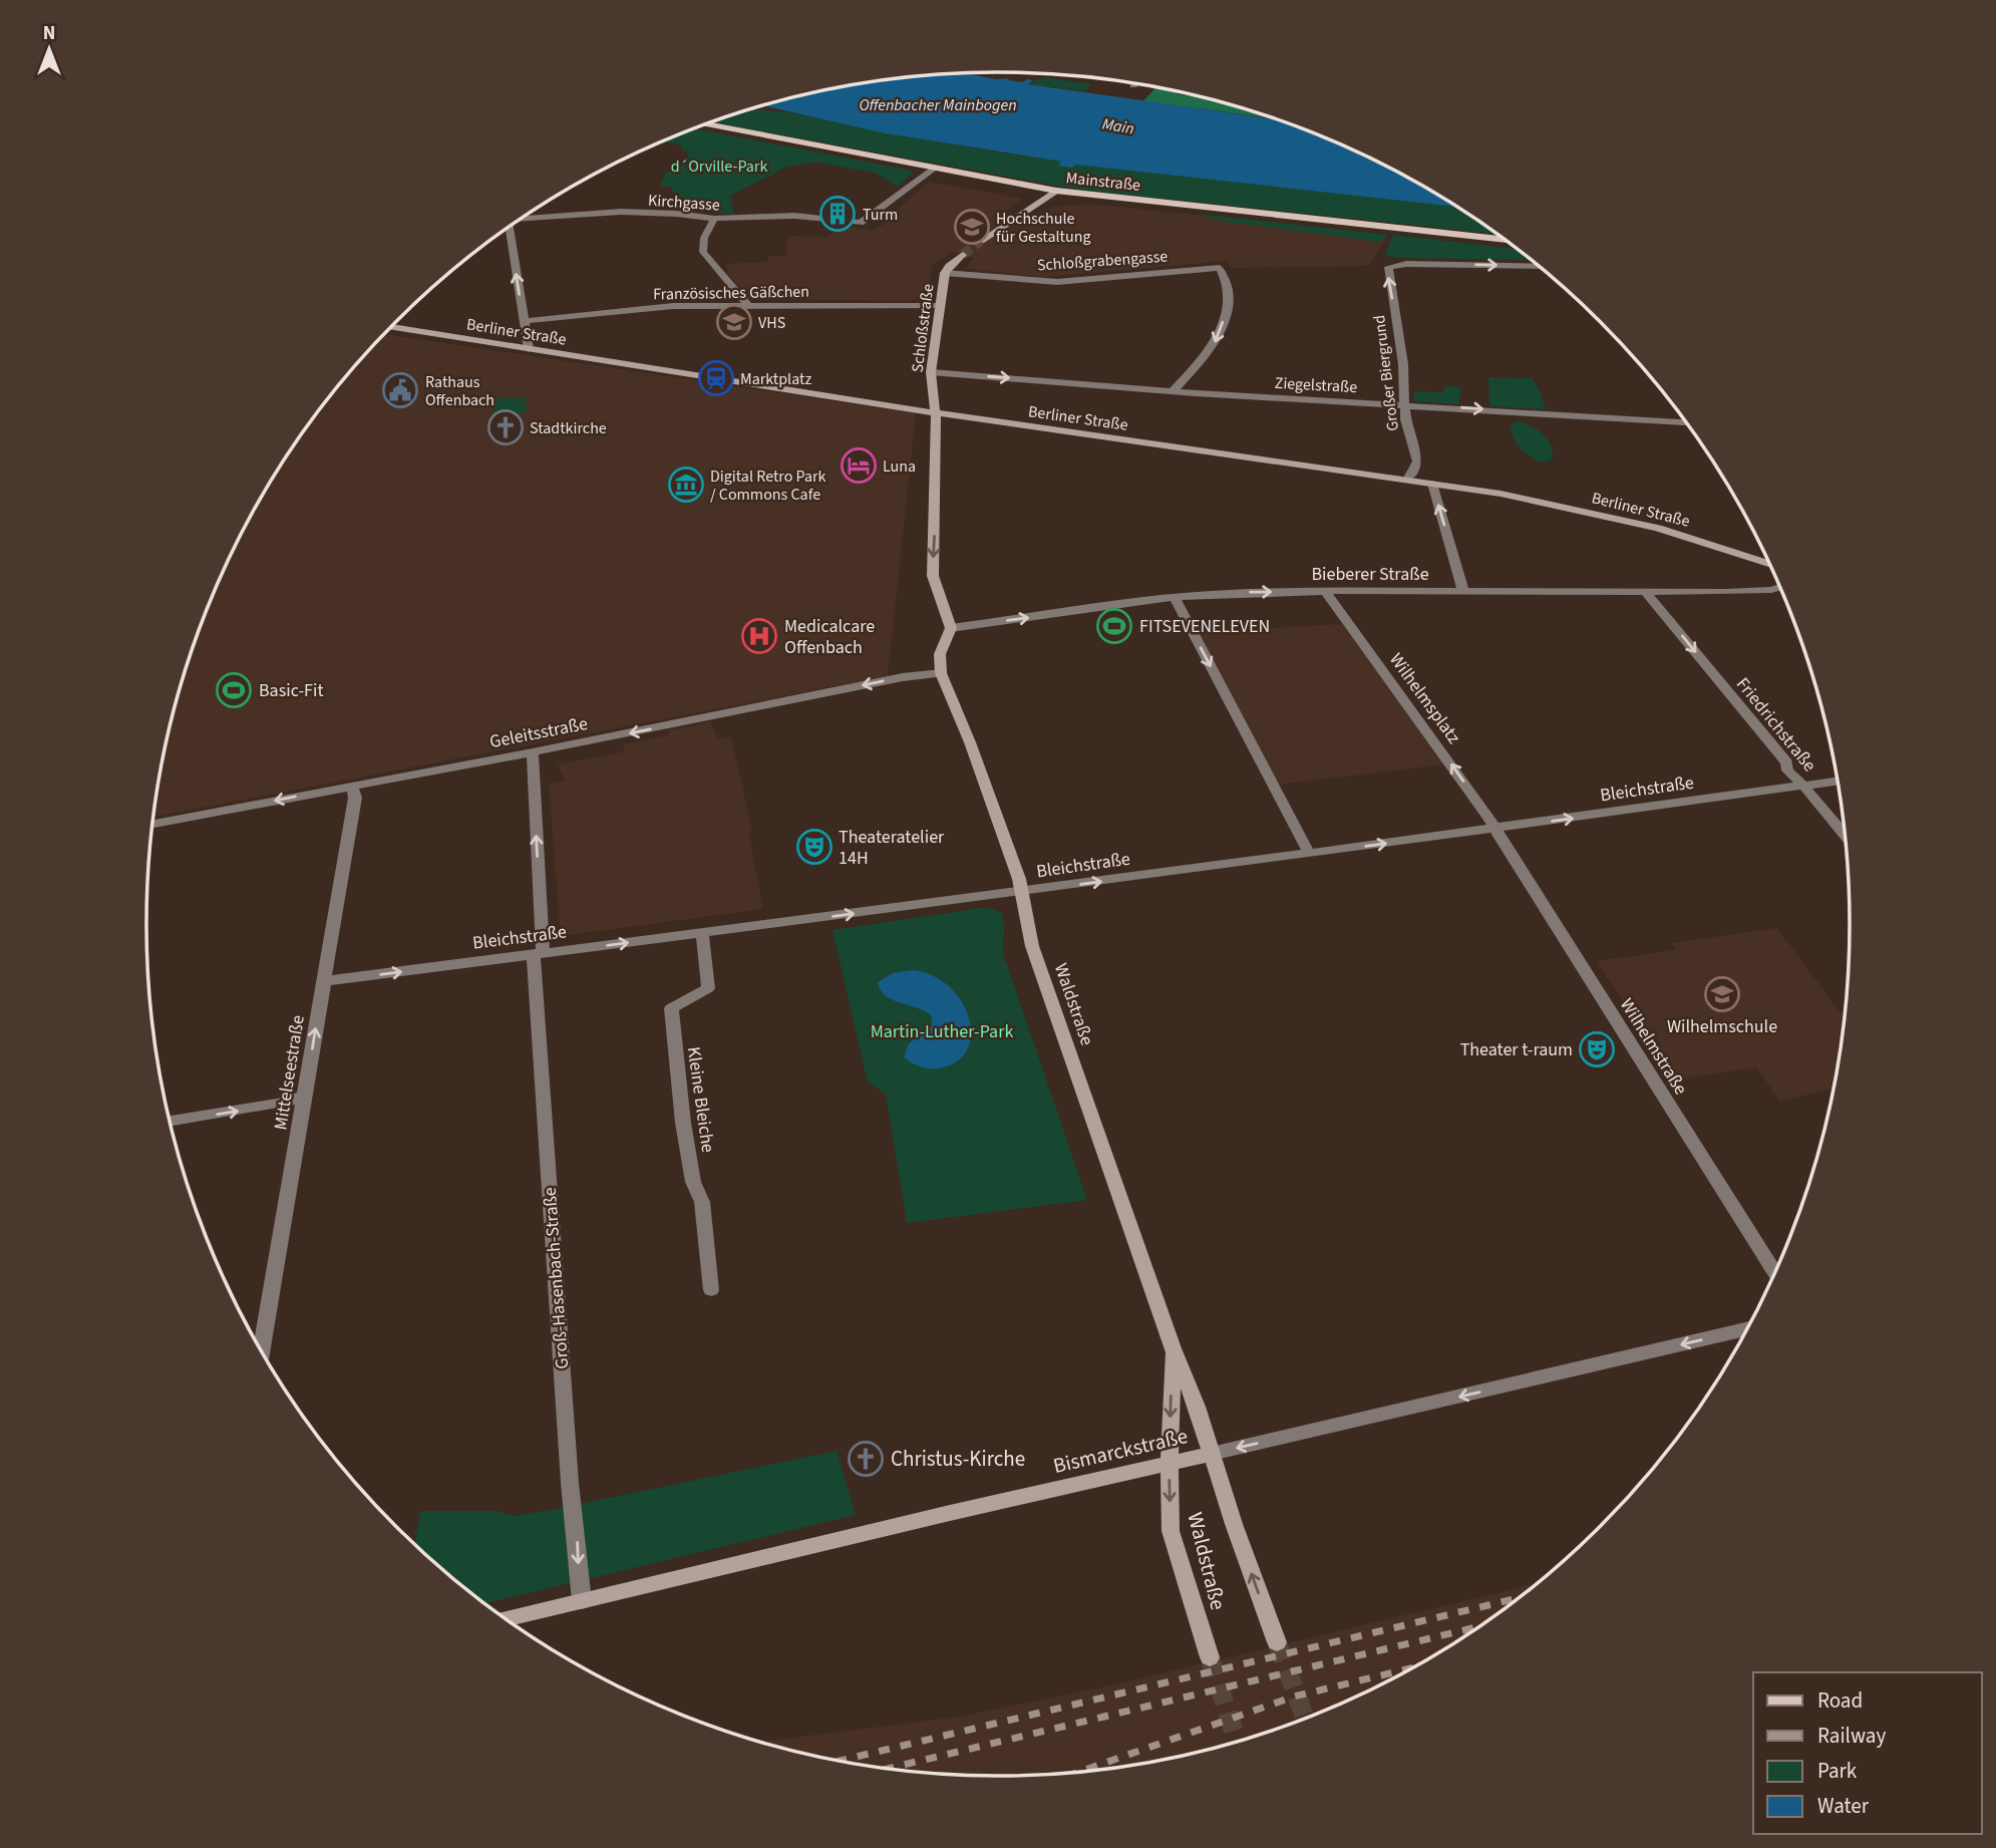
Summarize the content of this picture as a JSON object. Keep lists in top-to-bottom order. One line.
{"streets":{"main road":["Mainstraße","Schloßstraße","Berliner Straße","Waldstraße","Bismarckstraße"],"street":["Kirchgasse","Schloßgrabengasse","Französisches Gäßchen","Großer Biergrund","Ziegelstraße","Bieberer Straße","Wilhelmsplatz","Friedrichstraße","Geleitsstraße","Bleichstraße","Wilhelmstraße","Mittelseestraße","Kleine Bleiche","Groß-Hasenbach-Straße"]},"crossings":[["Mainstraße","Kirchgasse"],["Schloßgrabengasse","Schloßstraße"],["Schloßgrabengasse","Ziegelstraße"],["Französisches Gäßchen","Schloßstraße"],["Schloßstraße","Berliner Straße"],["Schloßstraße","Ziegelstraße"],["Berliner Straße","Großer Biergrund"],["Großer Biergrund","Ziegelstraße"],["Bieberer Straße","Wilhelmsplatz"],["Bieberer Straße","Friedrichstraße"],["Wilhelmsplatz","Bleichstraße"],["Wilhelmsplatz","Wilhelmstraße"],["Friedrichstraße","Bleichstraße"],["Geleitsstraße","Waldstraße"],["Geleitsstraße","Mittelseestraße"],["Geleitsstraße","Groß-Hasenbach-Straße"],["Bleichstraße","Waldstraße"],["Bleichstraße","Wilhelmstraße"],["Bleichstraße","Mittelseestraße"],["Bleichstraße","Kleine Bleiche"],["Bleichstraße","Groß-Hasenbach-Straße"],["Waldstraße","Bismarckstraße"],["Groß-Hasenbach-Straße","Bismarckstraße"]],"one_way":["Ziegelstraße","Bieberer Straße","Wilhelmsplatz","Friedrichstraße","Geleitsstraße","Bleichstraße","Bismarckstraße"],"water":["Offenbacher Mainbogen","Main"],"parks":["d´Orville-Park","Martin-Luther-Park"],"places":{"building":["Turm"],"school or university":["Hochschule für Gestaltung","VHS","Wilhelmschule"],"station":["Marktplatz"],"public building":["Rathaus Offenbach"],"church":["Stadtkirche","Christus-Kirche"],"hotel":["Luna"],"museum":["Digital Retro Park / Commons Cafe"],"sports":["FITSEVENELEVEN","Basic-Fit"],"hospital":["Medicalcare Offenbach"],"theatre":["Theateratelier 14H","Theater t-raum"]},"legend":["Road","Railway","Park","Water"],"north":"top"}
